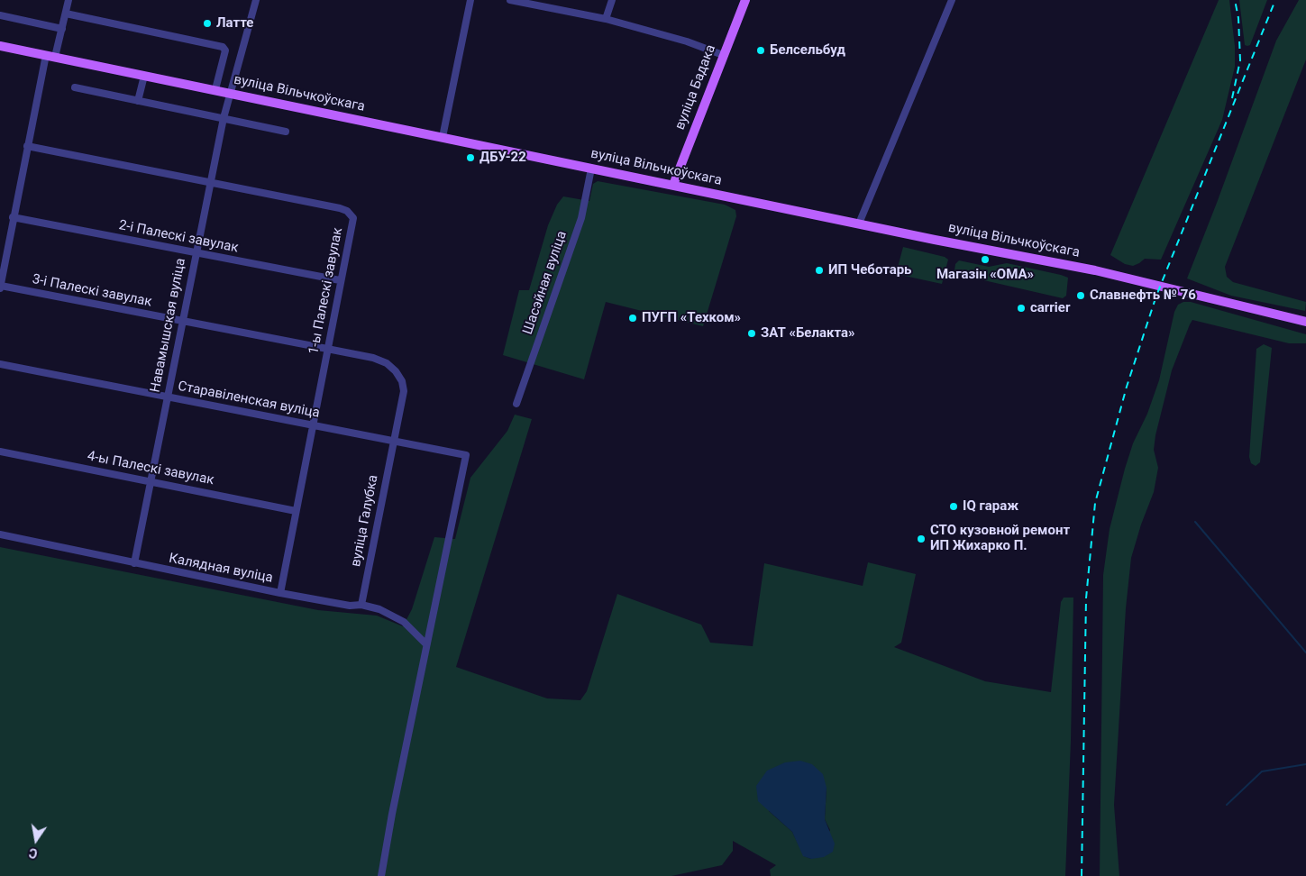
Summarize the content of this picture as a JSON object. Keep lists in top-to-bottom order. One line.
{"streets":{"main road":["вуліца Бадака","вуліца Вільчкоўскага"],"street":["2-і Палескі завулак","Шасэйная вуліца","3-і Палескі завулак","1-ы Палескі завулак","Навамышская вуліца","Старавіленская вуліца","4-ы Палескі завулак","вуліца Галубка","Калядная вуліца"]},"crossings":[["вуліца Бадака","вуліца Вільчкоўскага"],["вуліца Вільчкоўскага","Шасэйная вуліца"],["вуліца Вільчкоўскага","Навамышская вуліца"],["2-і Палескі завулак","1-ы Палескі завулак"],["2-і Палескі завулак","Навамышская вуліца"],["3-і Палескі завулак","1-ы Палескі завулак"],["3-і Палескі завулак","Навамышская вуліца"],["3-і Палескі завулак","Старавіленская вуліца"],["3-і Палескі завулак","вуліца Галубка"],["1-ы Палескі завулак","Навамышская вуліца"],["1-ы Палескі завулак","Старавіленская вуліца"],["1-ы Палескі завулак","4-ы Палескі завулак"],["1-ы Палескі завулак","Калядная вуліца"],["Навамышская вуліца","Старавіленская вуліца"],["Навамышская вуліца","4-ы Палескі завулак"],["Навамышская вуліца","Калядная вуліца"],["Старавіленская вуліца","вуліца Галубка"],["Старавіленская вуліца","Калядная вуліца"],["вуліца Галубка","Калядная вуліца"]],"places":["Латте","Белсельбуд","ДБУ-22","Магазін «ОМА»","ИП Чеботарь","Славнефть № 76","carrier","ПУГП «Техком»","ЗАТ «Белакта»","IQ гараж","СТО кузовной ремонт ИП Жихарко П."],"north":"bottom"}
